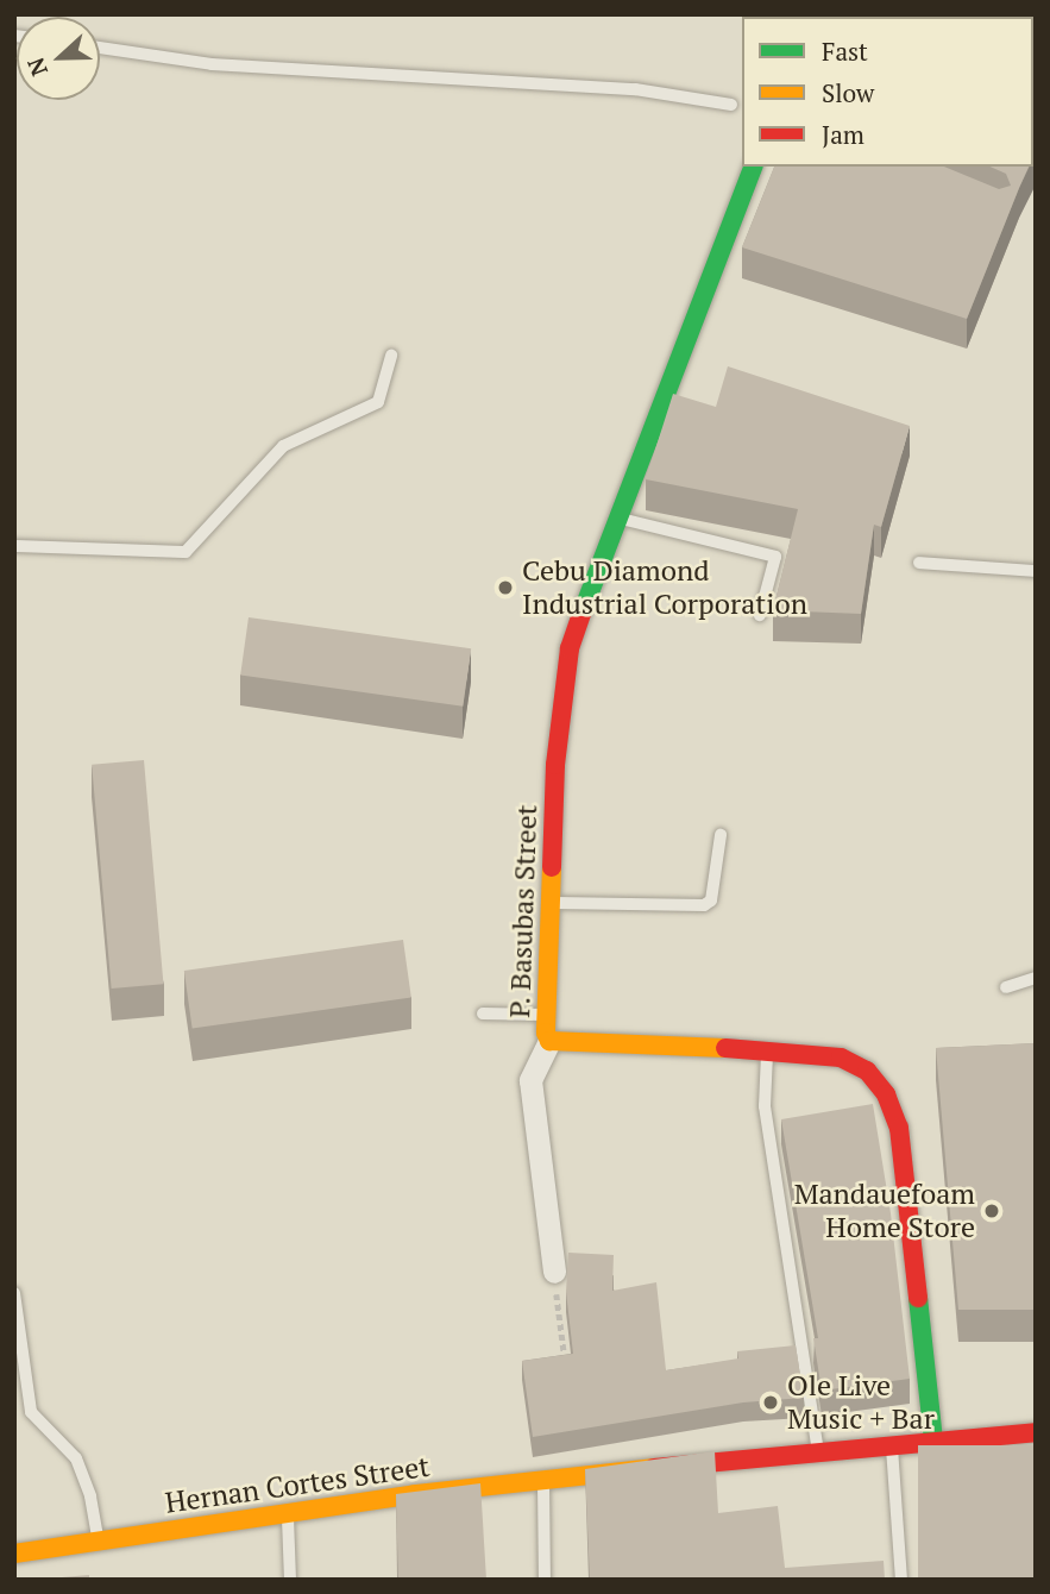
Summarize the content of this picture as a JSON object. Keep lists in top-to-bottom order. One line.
{"streets":{"street":["P. Basubas Street","Hernan Cortes Street"]},"crossings":[["P. Basubas Street","Hernan Cortes Street"]],"places":["Cebu Diamond Industrial Corporation","Mandauefoam Home Store","Ole Live Music + Bar"],"legend":["Fast","Slow","Jam"],"north":"left"}
